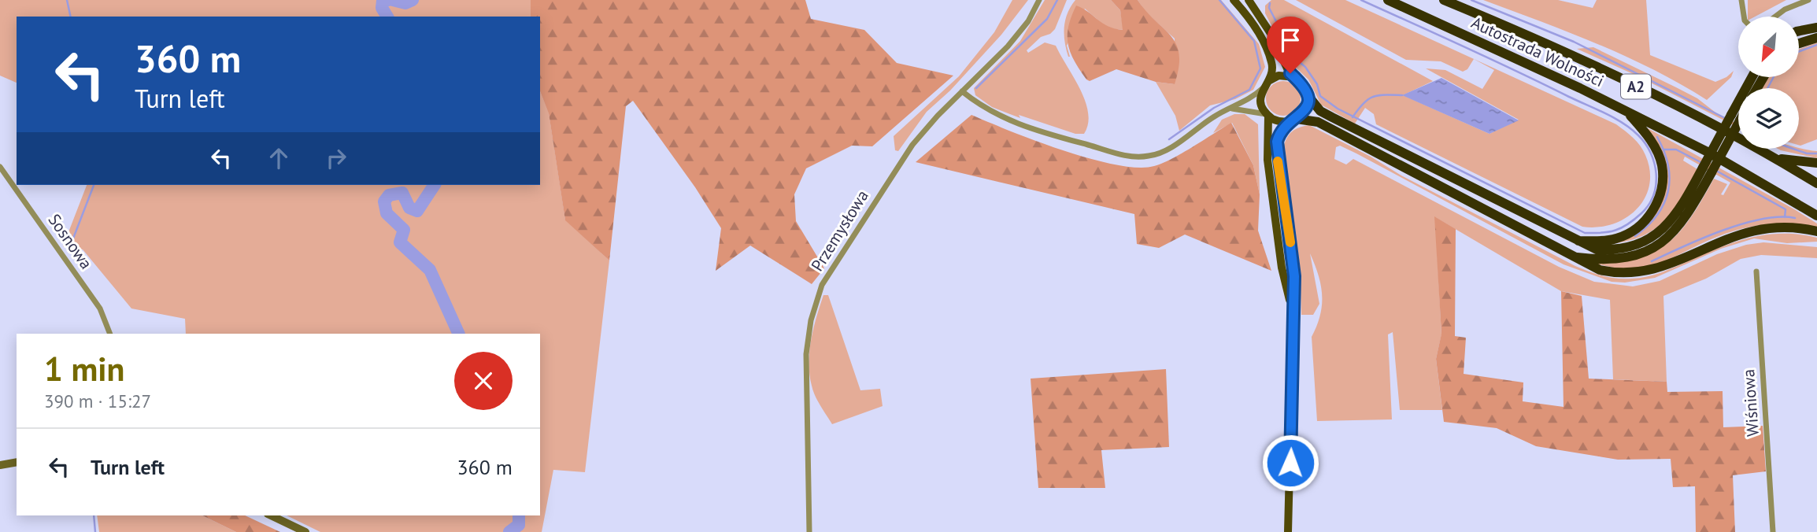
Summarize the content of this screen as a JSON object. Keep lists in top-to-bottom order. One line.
{"streets":{"highway":["Autostrada Wolności","A2"],"street":["Przemysłowa","Sosnowa","Wiśniowa"]},"north":"bottom left","page":{"turn":["360 m","Turn left"],"heading":["1 min","390 m · 15:27"],"list":[{"name":"Turn left","value":"360 m"}]}}
